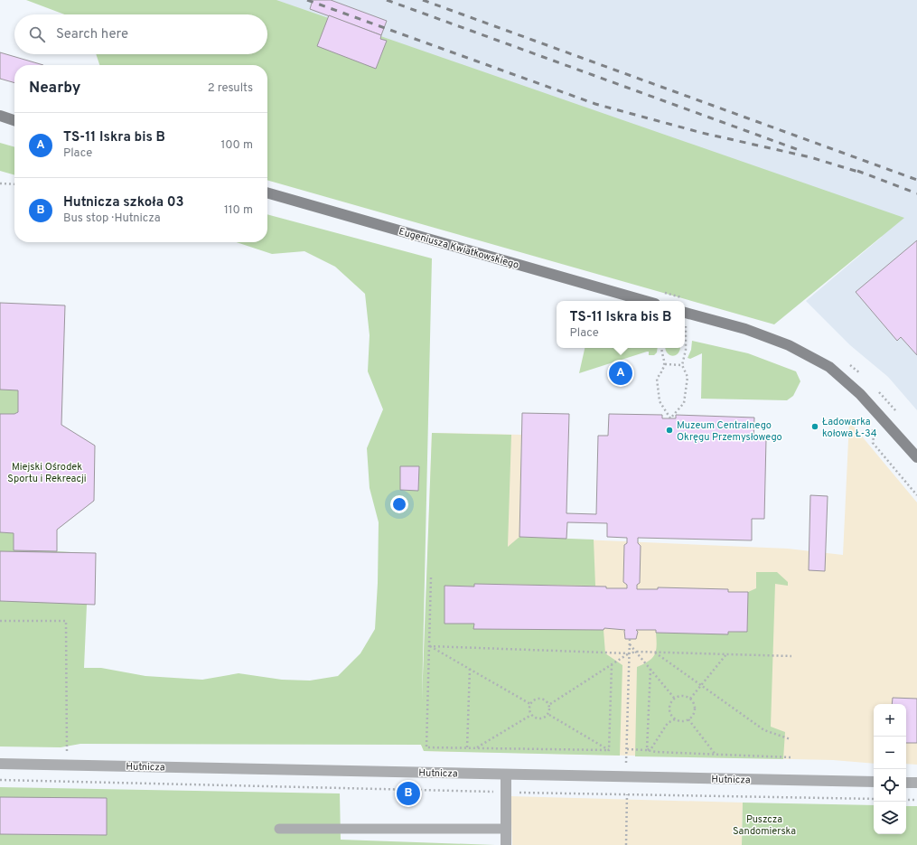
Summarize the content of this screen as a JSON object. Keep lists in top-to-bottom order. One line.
{"streets":{"street":["Eugeniusza Kwiatkowskiego","Hutnicza"]},"parks":["Miejski Ośrodek Sportu i Rekreacji","Puszcza Sandomierska"],"places":["Ładowarka kołowa Ł-34","Muzeum Centralnego Okręgu Przemysłowego"],"page":{"search":"Search here","heading":["Nearby","2 results"],"list":[{"mark":"A","name":"TS-11 Iskra bis B","note":"Place","value":"100 m"},{"mark":"B","name":"Hutnicza szkoła 03","note":"Bus stop · Hutnicza","value":"110 m"}],"popup":["TS-11 Iskra bis B","Place"],"pins":["A","B"],"map_buttons":["+","−"]}}
